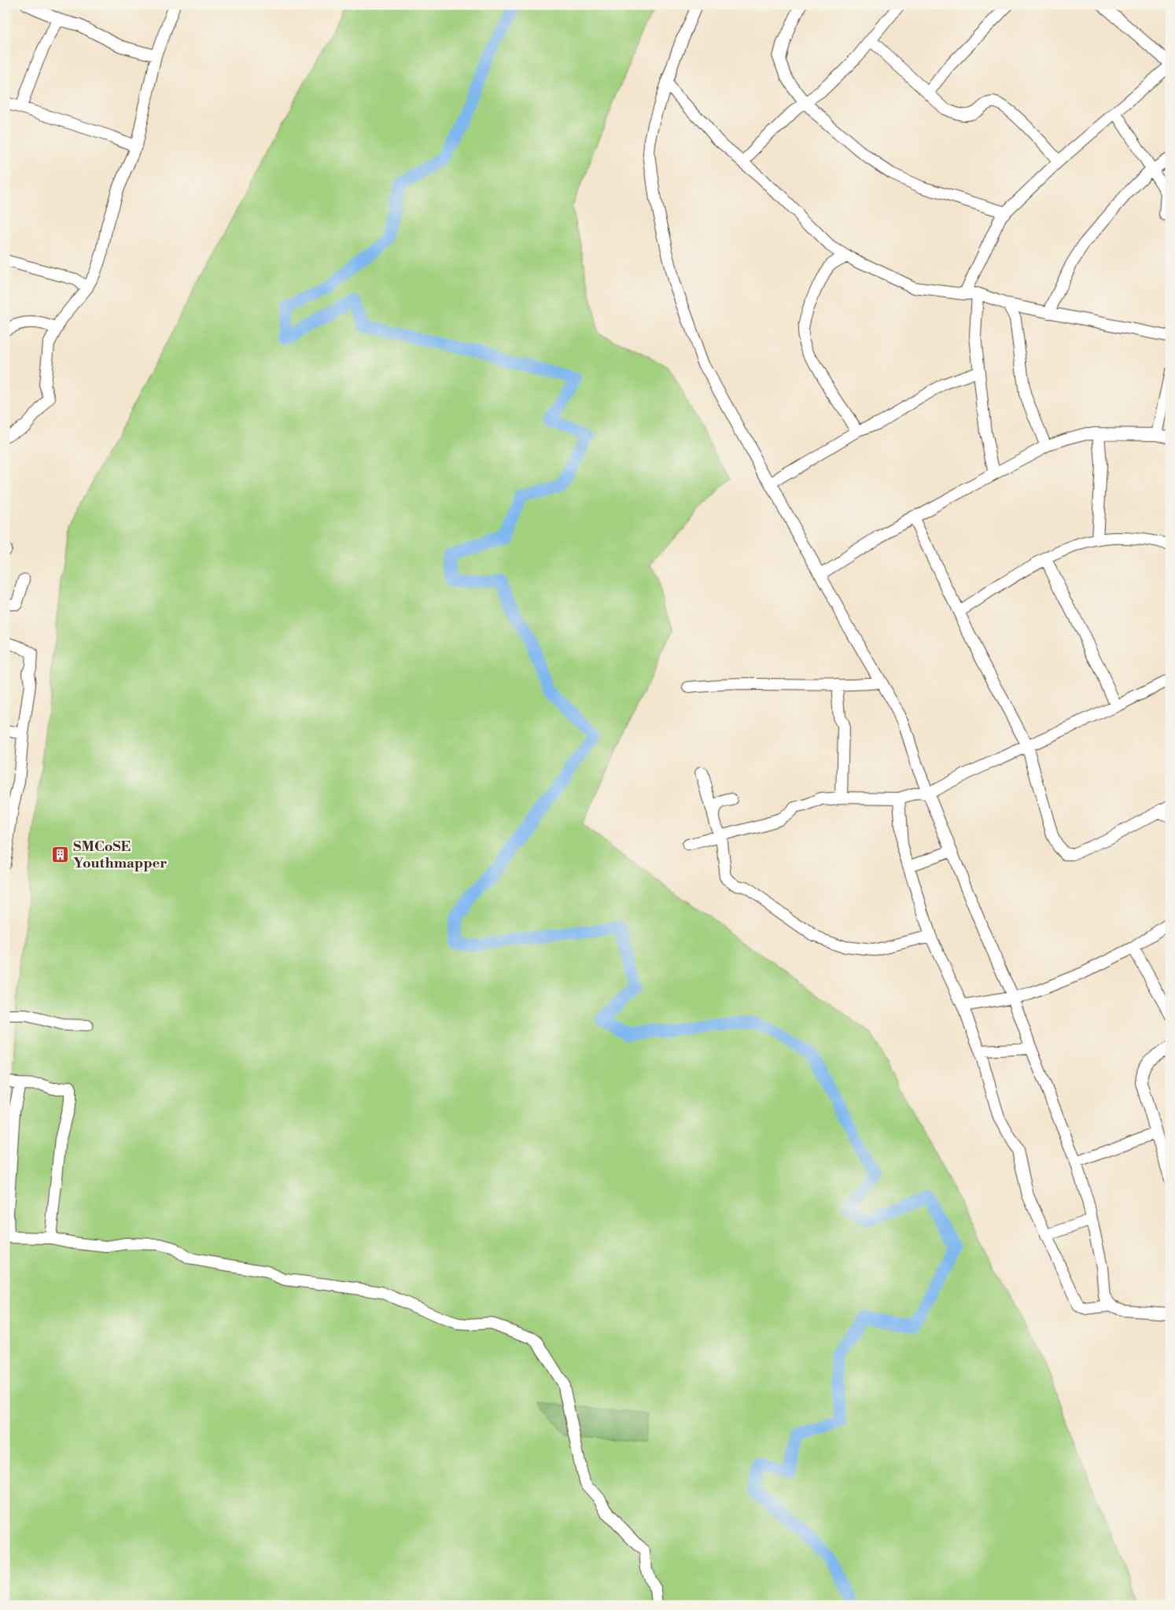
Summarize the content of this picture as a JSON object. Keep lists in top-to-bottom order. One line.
{"places":{"building":["SMCoSE Youthmapper"]}}
